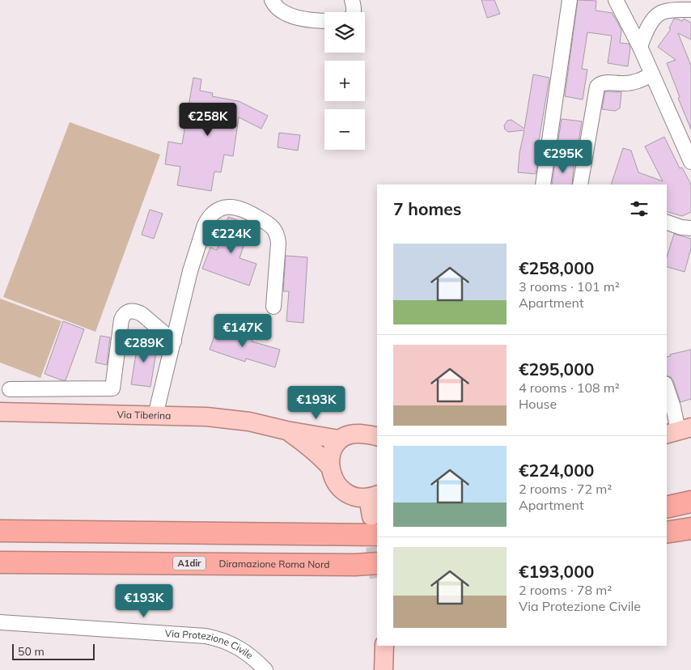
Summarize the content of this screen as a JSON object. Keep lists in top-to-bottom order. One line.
{"streets":{"highway":["A1dir","Diramazione Roma Nord"],"main road":["Via Tiberina"],"street":["Via Protezione Civile"]},"scale_bar":"50 m","page":{"map_buttons":["+","−"],"price":["€258K","€295K","€224K","€147K","€289K","€193K","€193K"],"heading":"7 homes","list":[{"name":"€258,000","note":"3 rooms · 101 m² · Apartment"},{"name":"€295,000","note":"4 rooms · 108 m² · House"},{"name":"€224,000","note":"2 rooms · 72 m² · Apartment"},{"name":"€193,000","note":"2 rooms · 78 m² · Via Protezione Civile"}],"scale":"50 m"}}
